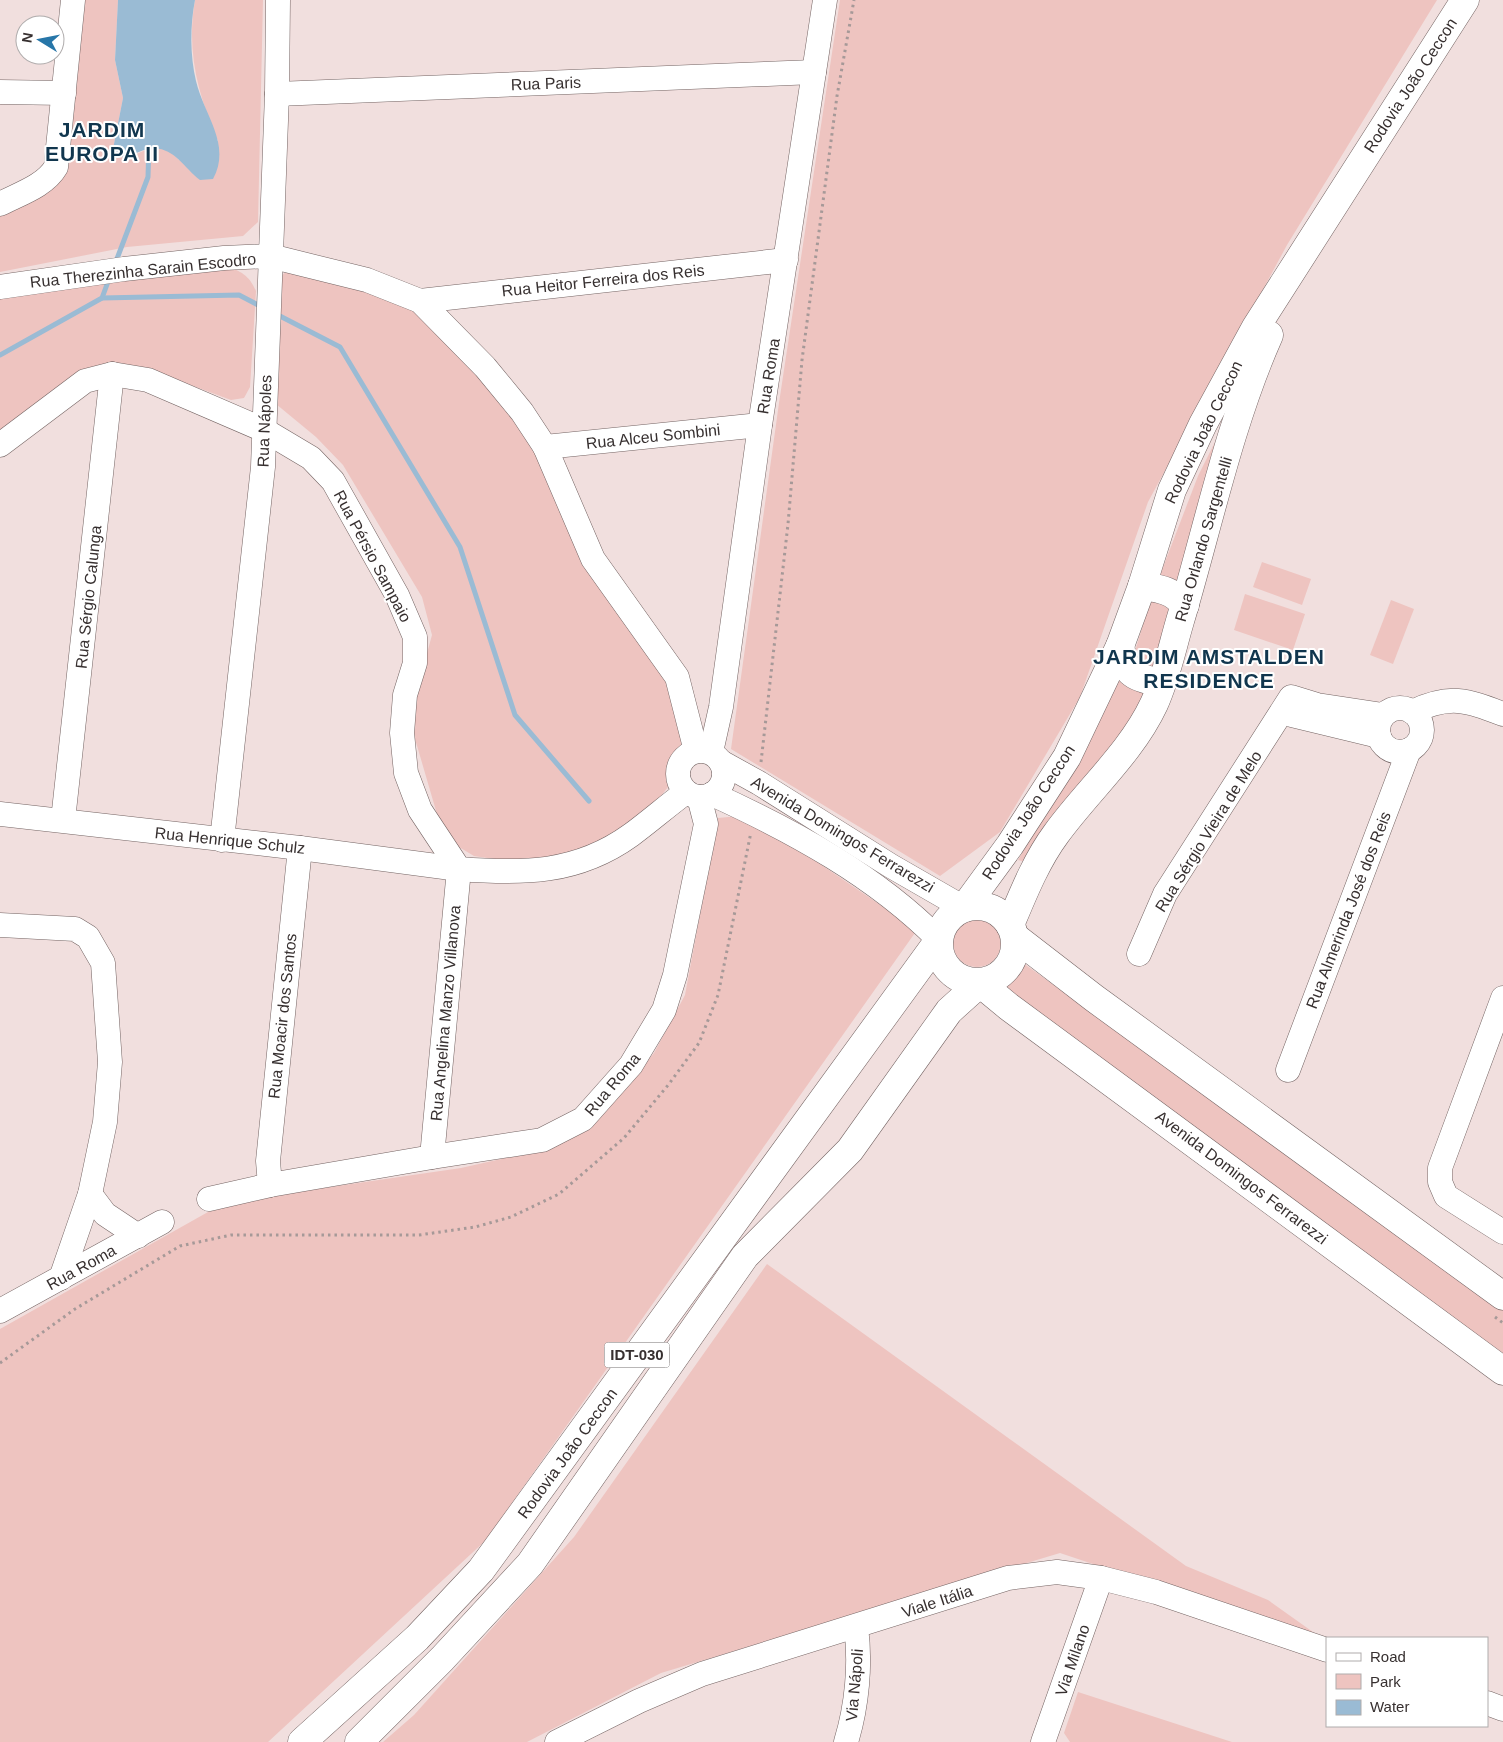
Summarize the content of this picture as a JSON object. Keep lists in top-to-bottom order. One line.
{"streets":{"main road":["Rodovia João Ceccon","Rua Orlando Sargentelli","Avenida Domingos Ferrarezzi","IDT-030"],"street":["Rua Paris","Rua Therezinha Sarain Escodro","Rua Heitor Ferreira dos Reis","Rua Roma","Rua Nápoles","Rua Alceu Sombini","Rua Pérsio Sampaio","Rua Sérgio Calunga","Rua Sérgio Vieira de Melo","Rua Henrique Schulz","Rua Almerinda José dos Reis","Rua Angelina Manzo Villanova","Rua Moacir dos Santos","Viale Itália","Via Milano","Via Nápoli"]},"crossings":[["Rua Paris","Rua Roma"],["Rua Paris","Rua Nápoles"],["Rodovia João Ceccon","Rua Orlando Sargentelli"],["Rodovia João Ceccon","Avenida Domingos Ferrarezzi"],["Rua Therezinha Sarain Escodro","Rua Heitor Ferreira dos Reis"],["Rua Therezinha Sarain Escodro","Rua Roma"],["Rua Therezinha Sarain Escodro","Rua Nápoles"],["Rua Therezinha Sarain Escodro","Rua Alceu Sombini"],["Rua Therezinha Sarain Escodro","Avenida Domingos Ferrarezzi"],["Rua Heitor Ferreira dos Reis","Rua Roma"],["Rua Roma","Rua Alceu Sombini"],["Rua Roma","Avenida Domingos Ferrarezzi"],["Rua Roma","Rua Angelina Manzo Villanova"],["Rua Roma","Rua Moacir dos Santos"],["Rua Nápoles","Rua Pérsio Sampaio"],["Rua Nápoles","Rua Henrique Schulz"],["Rua Orlando Sargentelli","Avenida Domingos Ferrarezzi"],["Rua Pérsio Sampaio","Rua Sérgio Calunga"],["Rua Pérsio Sampaio","Rua Henrique Schulz"],["Rua Pérsio Sampaio","Rua Angelina Manzo Villanova"],["Rua Sérgio Calunga","Rua Henrique Schulz"],["Rua Sérgio Vieira de Melo","Rua Almerinda José dos Reis"],["Rua Henrique Schulz","Rua Angelina Manzo Villanova"],["Rua Henrique Schulz","Rua Moacir dos Santos"],["Viale Itália","Via Milano"],["Viale Itália","Via Nápoli"]],"districts":["JARDIM EUROPA II","JARDIM AMSTALDEN RESIDENCE"],"legend":["Road","Park","Water"],"north":"left"}
